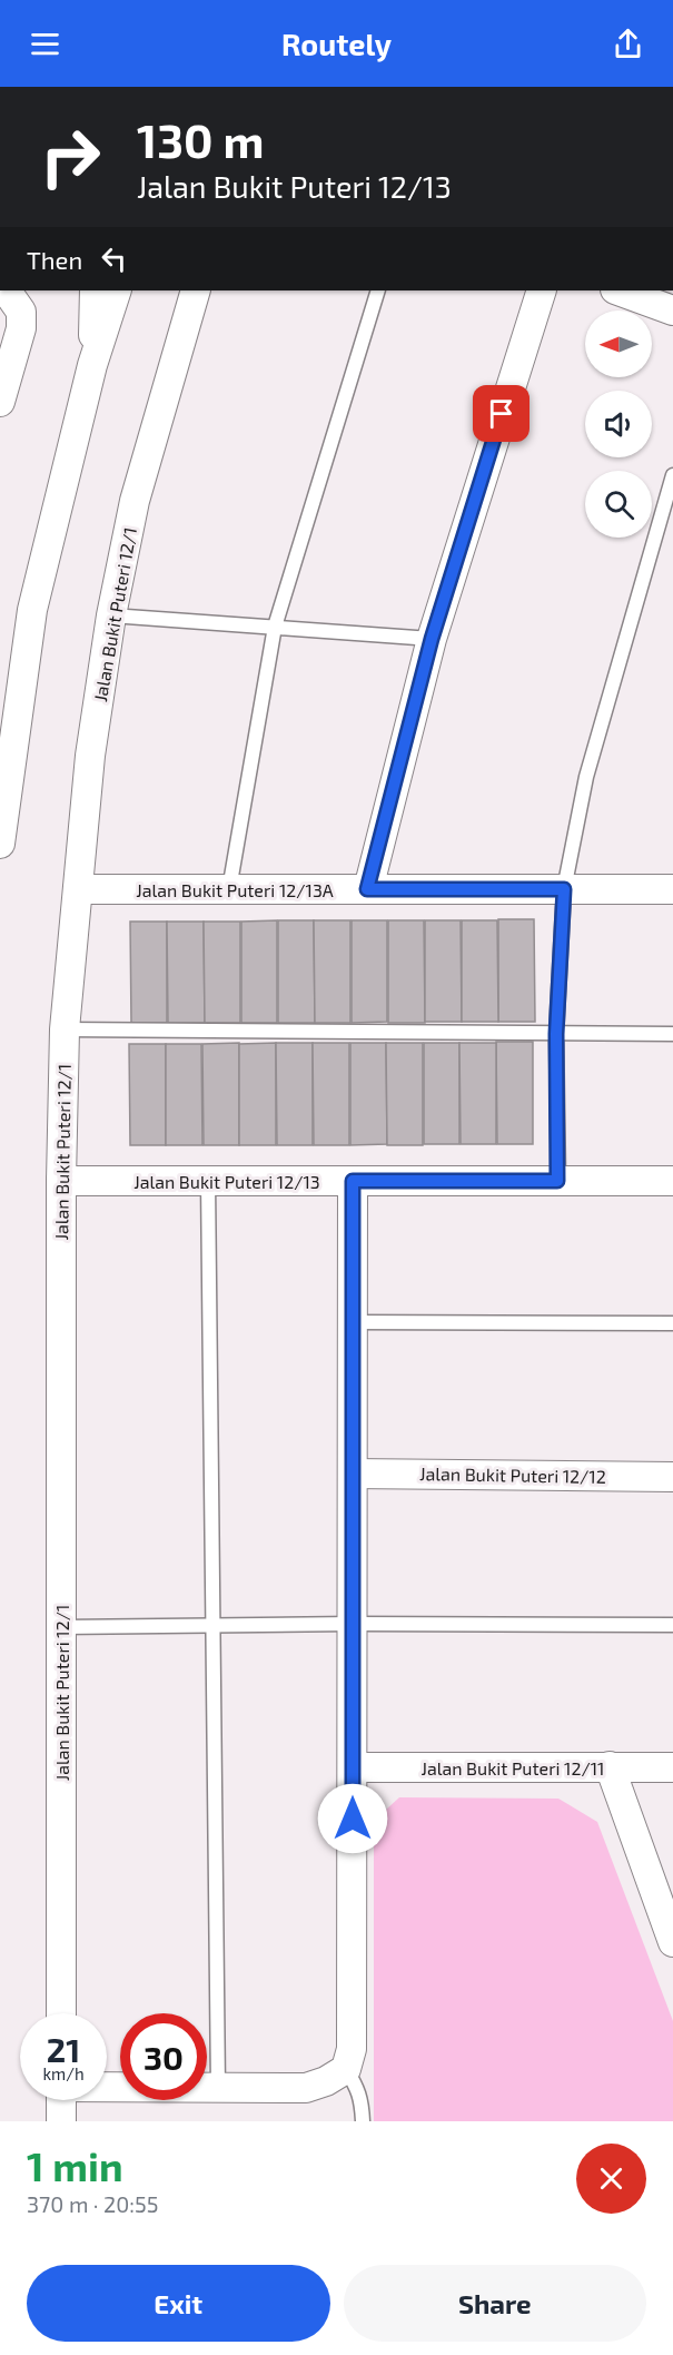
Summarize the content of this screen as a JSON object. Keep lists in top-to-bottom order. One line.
{"streets":{"street":["Jalan Bukit Puteri 12/1","Jalan Bukit Puteri 12/13A","Jalan Bukit Puteri 12/13","Jalan Bukit Puteri 12/12","Jalan Bukit Puteri 12/11"]},"crossings":[["Jalan Bukit Puteri 12/1","Jalan Bukit Puteri 12/13A"],["Jalan Bukit Puteri 12/1","Jalan Bukit Puteri 12/13"]],"north":"left","page":{"header":"Routely","turn":["130 m","Jalan Bukit Puteri 12/13"],"then":"Then","speed":"21 km/h","limit":"30","heading":["1 min","370 m · 20:55"],"buttons":["Exit","Share"]}}
